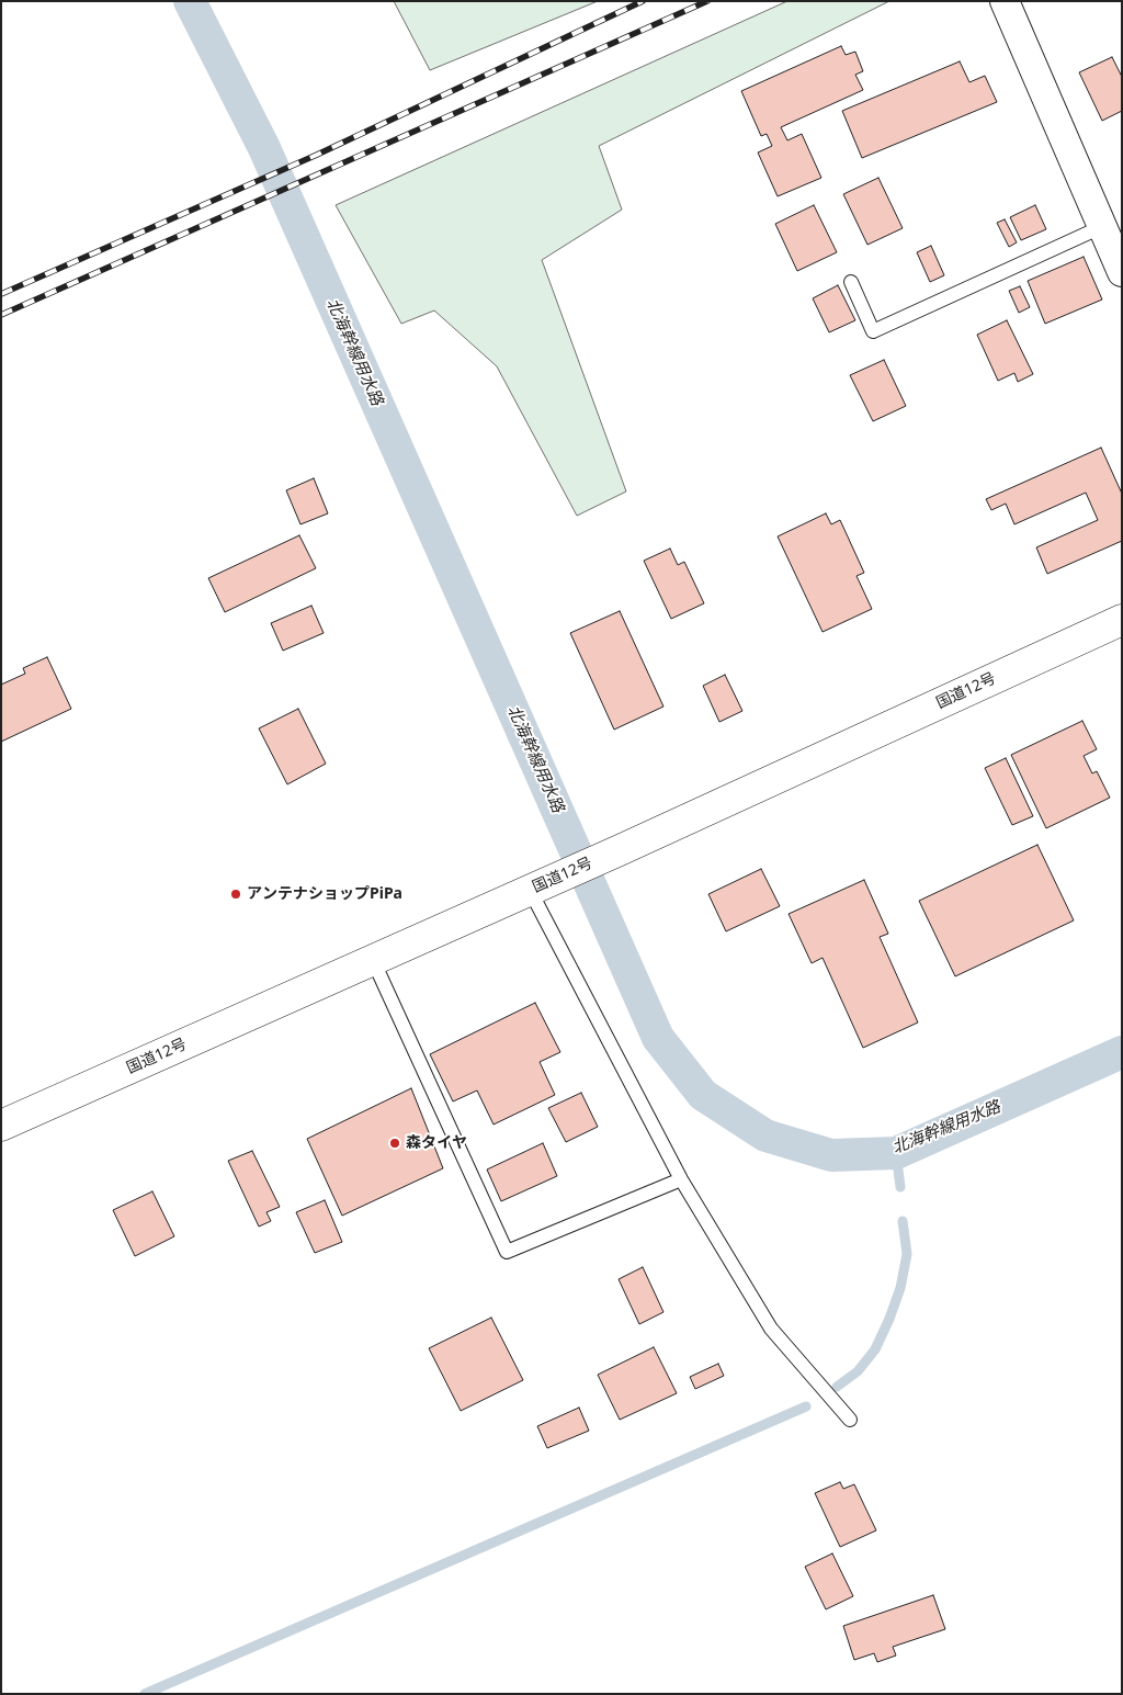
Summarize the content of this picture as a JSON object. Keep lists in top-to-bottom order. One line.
{"streets":{"highway":["国道12号"]},"water":["北海幹線用水路"],"places":["アンテナショップPiPa","森タイヤ"]}
